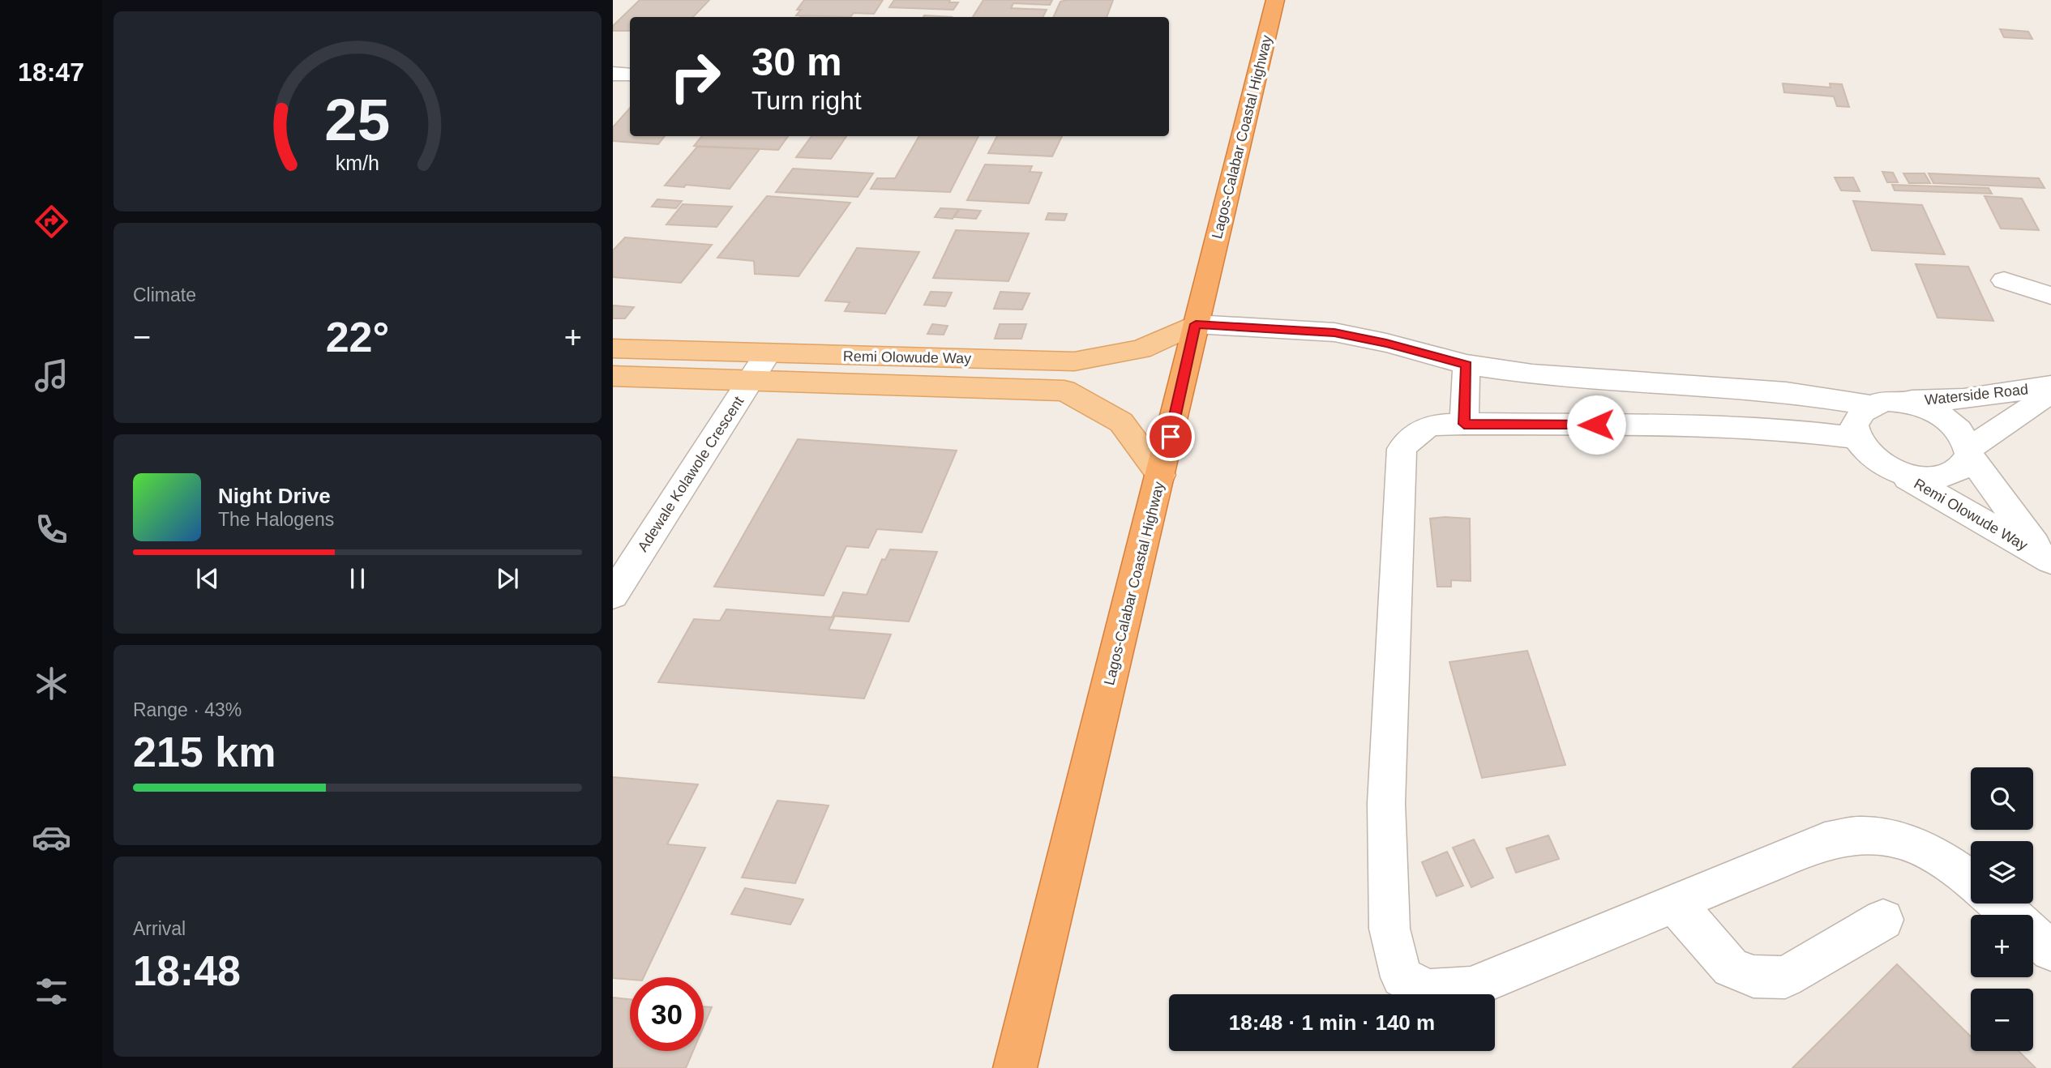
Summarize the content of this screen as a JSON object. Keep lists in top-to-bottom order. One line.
{"streets":{"highway":["Lagos-Calabar Coastal Highway"],"main road":["Remi Olowude Way"],"street":["Waterside Road","Adewale Kolawole Crescent"]},"crossings":[["Lagos-Calabar Coastal Highway","Remi Olowude Way"],["Remi Olowude Way","Waterside Road"],["Remi Olowude Way","Adewale Kolawole Crescent"]],"page":{"tabs":"18:47","turn":["30 m","Turn right"],"tile":["Climate",["Range · 43%","215 km"],["Arrival","18:48"]],"heat":["−","22°","+"],"song":["Night Drive","The Halogens"],"map_buttons":["+","−"],"limit":"30","trip":"18:48 · 1 min · 140 m","gauge":["25","km/h"]}}
